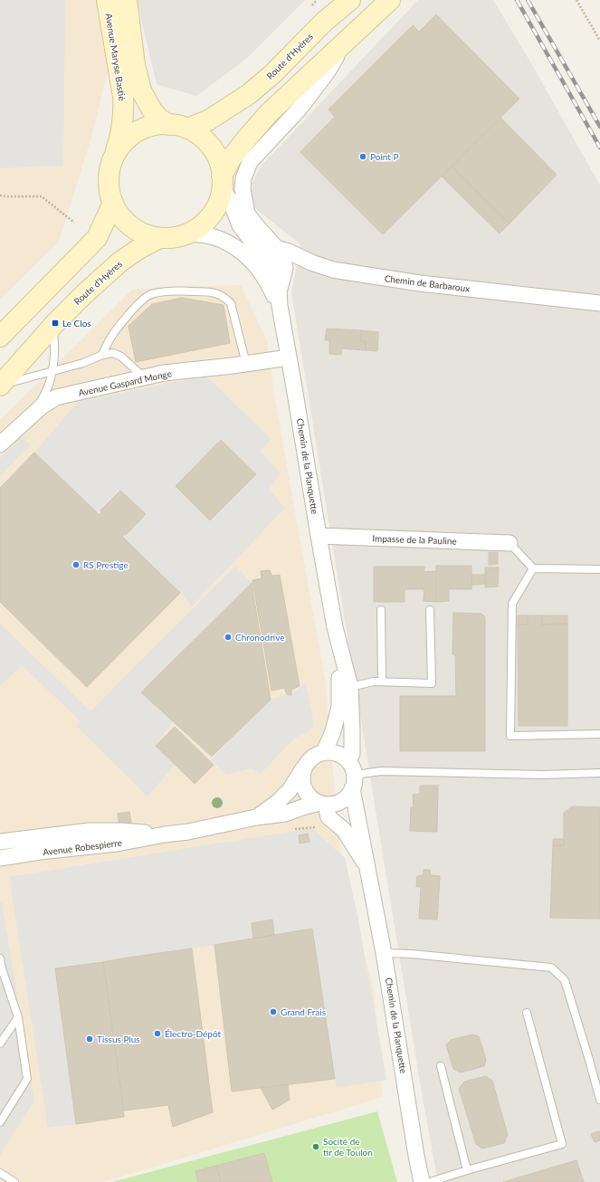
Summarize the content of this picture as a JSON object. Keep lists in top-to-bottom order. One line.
{"streets":{"main road":["Route d'Hyères","Avenue Maryse Bastié"],"street":["Chemin de Barbaroux","Avenue Gaspard Monge","Chemin de la Planquette","Impasse de la Pauline","Avenue Robespierre"]},"crossings":[["Route d'Hyères","Avenue Maryse Bastié"],["Route d'Hyères","Chemin de la Planquette"],["Avenue Maryse Bastié","Chemin de la Planquette"],["Chemin de Barbaroux","Chemin de la Planquette"],["Avenue Gaspard Monge","Chemin de la Planquette"],["Chemin de la Planquette","Impasse de la Pauline"],["Chemin de la Planquette","Avenue Robespierre"]],"places":{"other":["Point P","RS Prestige","Chronodrive","Grand Frais","Électro-Dépôt","Tissus Plus","Socité de tir de Toulon"],"transit":["Le Clos"]}}
